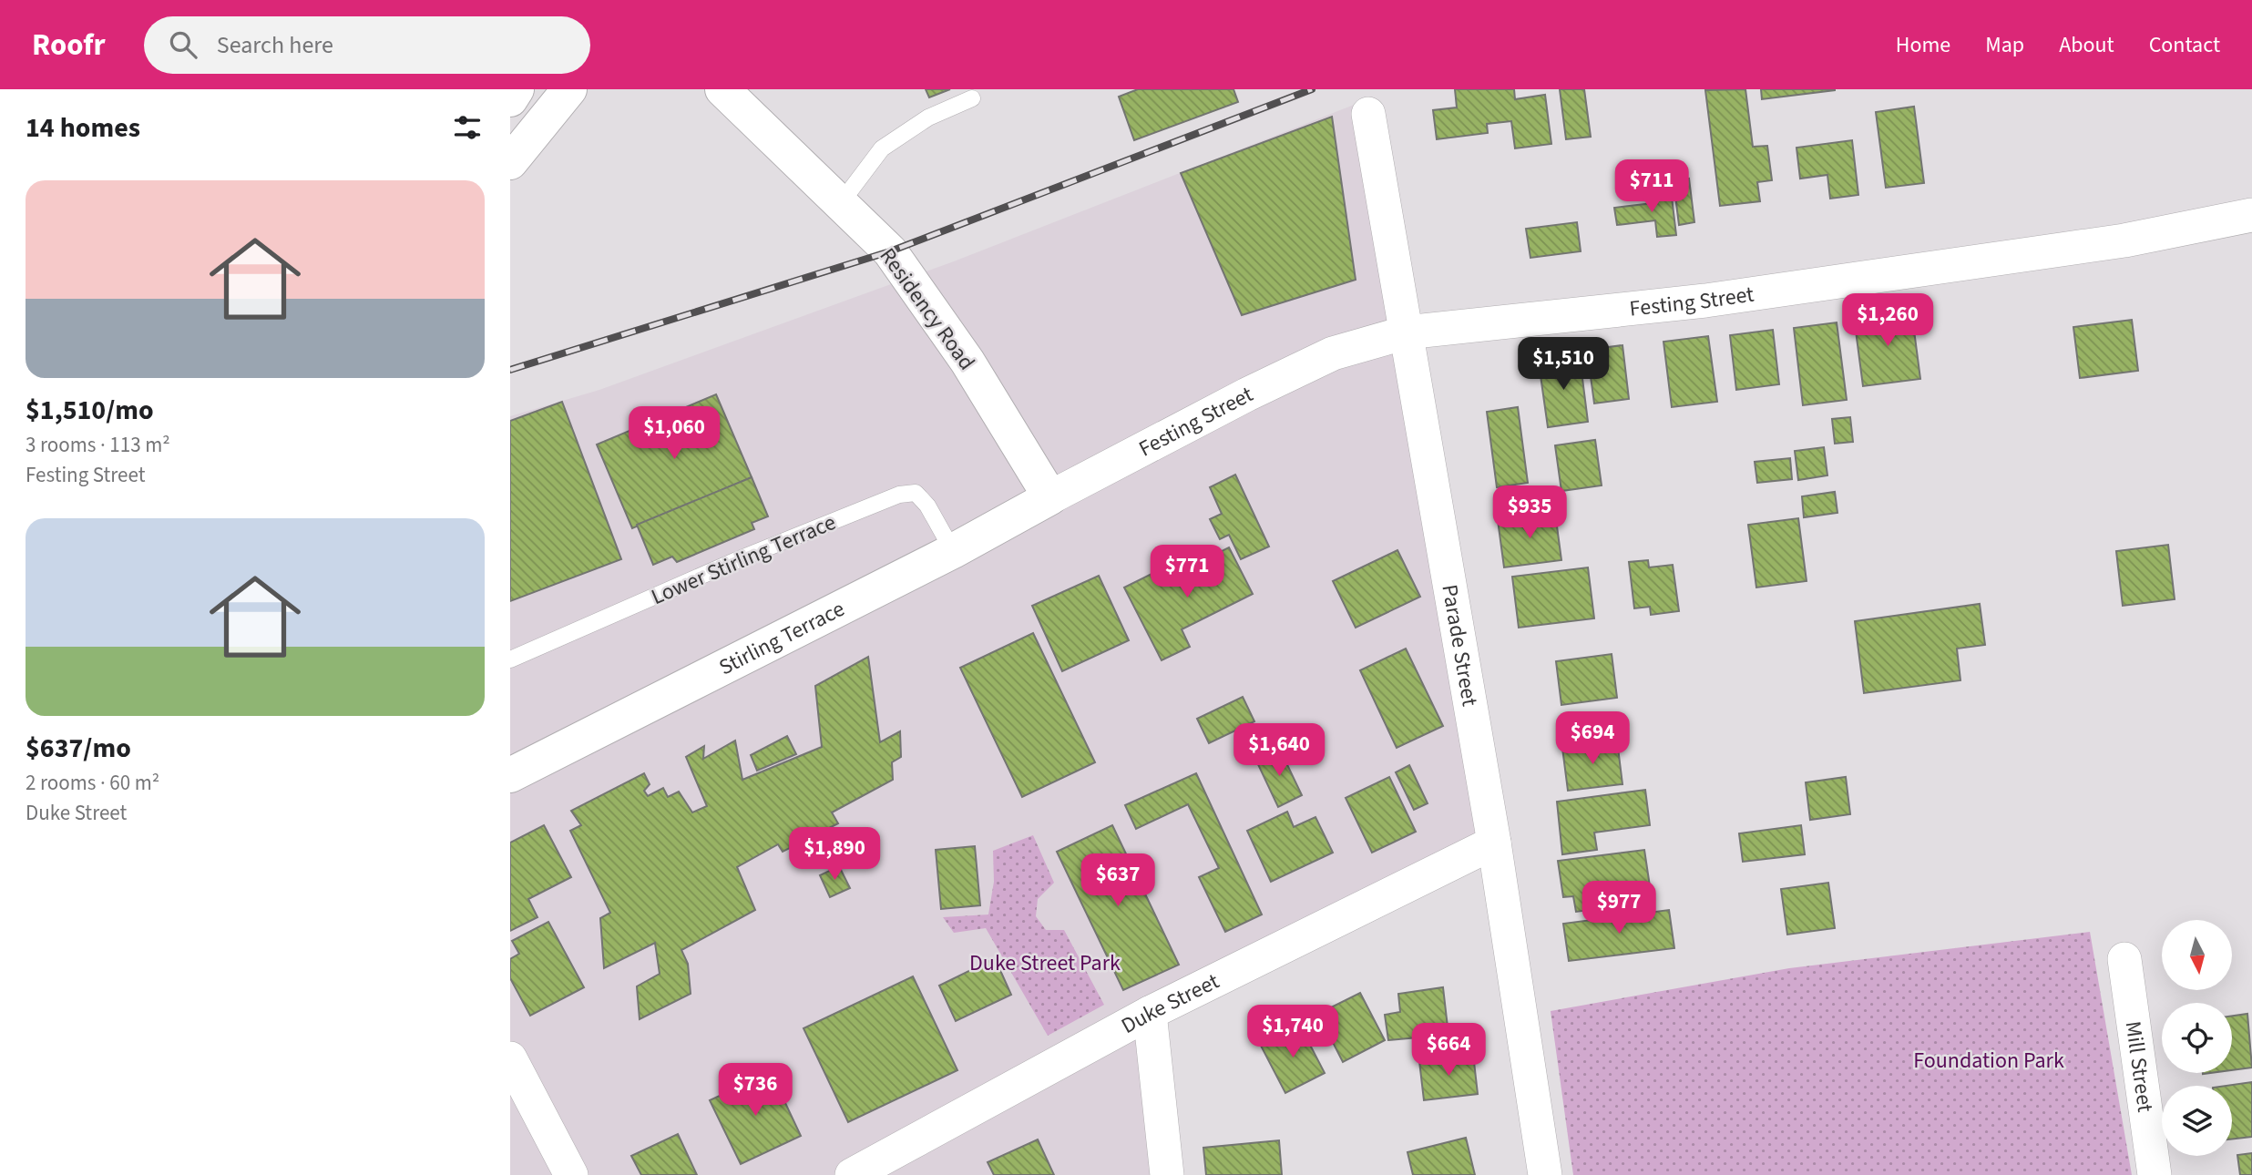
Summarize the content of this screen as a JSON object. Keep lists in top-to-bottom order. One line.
{"streets":{"main road":["Residency Road","Stirling Terrace"],"street":["Festing Street","Parade Street","Duke Street","Mill Street"],"lane":["Lower Stirling Terrace"]},"crossings":[["Festing Street","Residency Road"],["Festing Street","Stirling Terrace"],["Festing Street","Parade Street"],["Residency Road","Stirling Terrace"],["Lower Stirling Terrace","Stirling Terrace"],["Parade Street","Duke Street"]],"parks":["Duke Street Park","Foundation Park"],"north":"bottom","page":{"header":"Roofr","search":"Search here","nav":["Home","Map","About","Contact"],"heading":"14 homes","price":["$711","$1,260","$1,510","$1,060","$935","$771","$694","$1,640","$1,890","$637","$977","$1,740","$664","$736"],"list":[{"name":"$1,510/mo","note":"3 rooms · 113 m² · Festing Street"},{"name":"$637/mo","note":"2 rooms · 60 m² · Duke Street"}]}}
